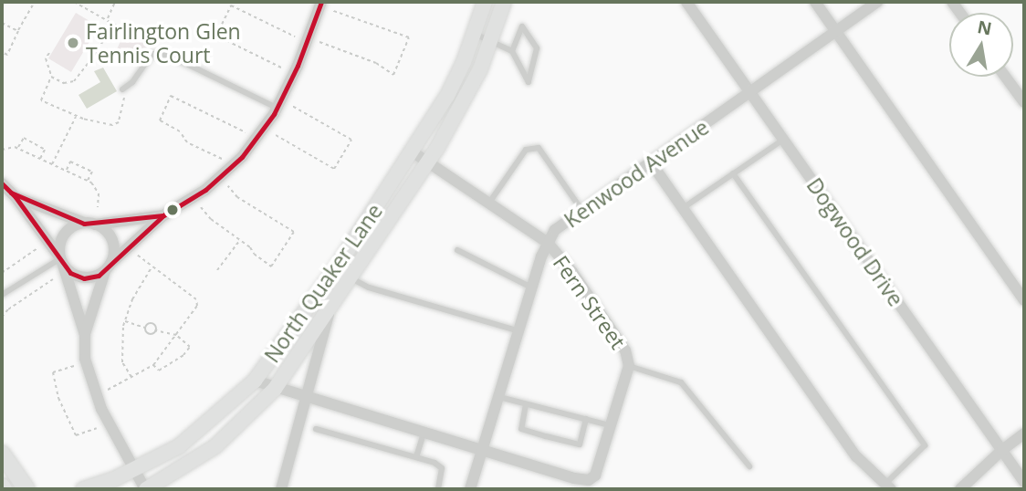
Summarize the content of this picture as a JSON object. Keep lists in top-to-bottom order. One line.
{"streets":{"main road":["North Quaker Lane"],"street":["Kenwood Avenue","Dogwood Drive","Fern Street"]},"crossings":[["Kenwood Avenue","Dogwood Drive"],["Kenwood Avenue","Fern Street"],["North Quaker Lane","Fern Street"]],"places":["Fairlington Glen Tennis Court"],"north":"top"}
